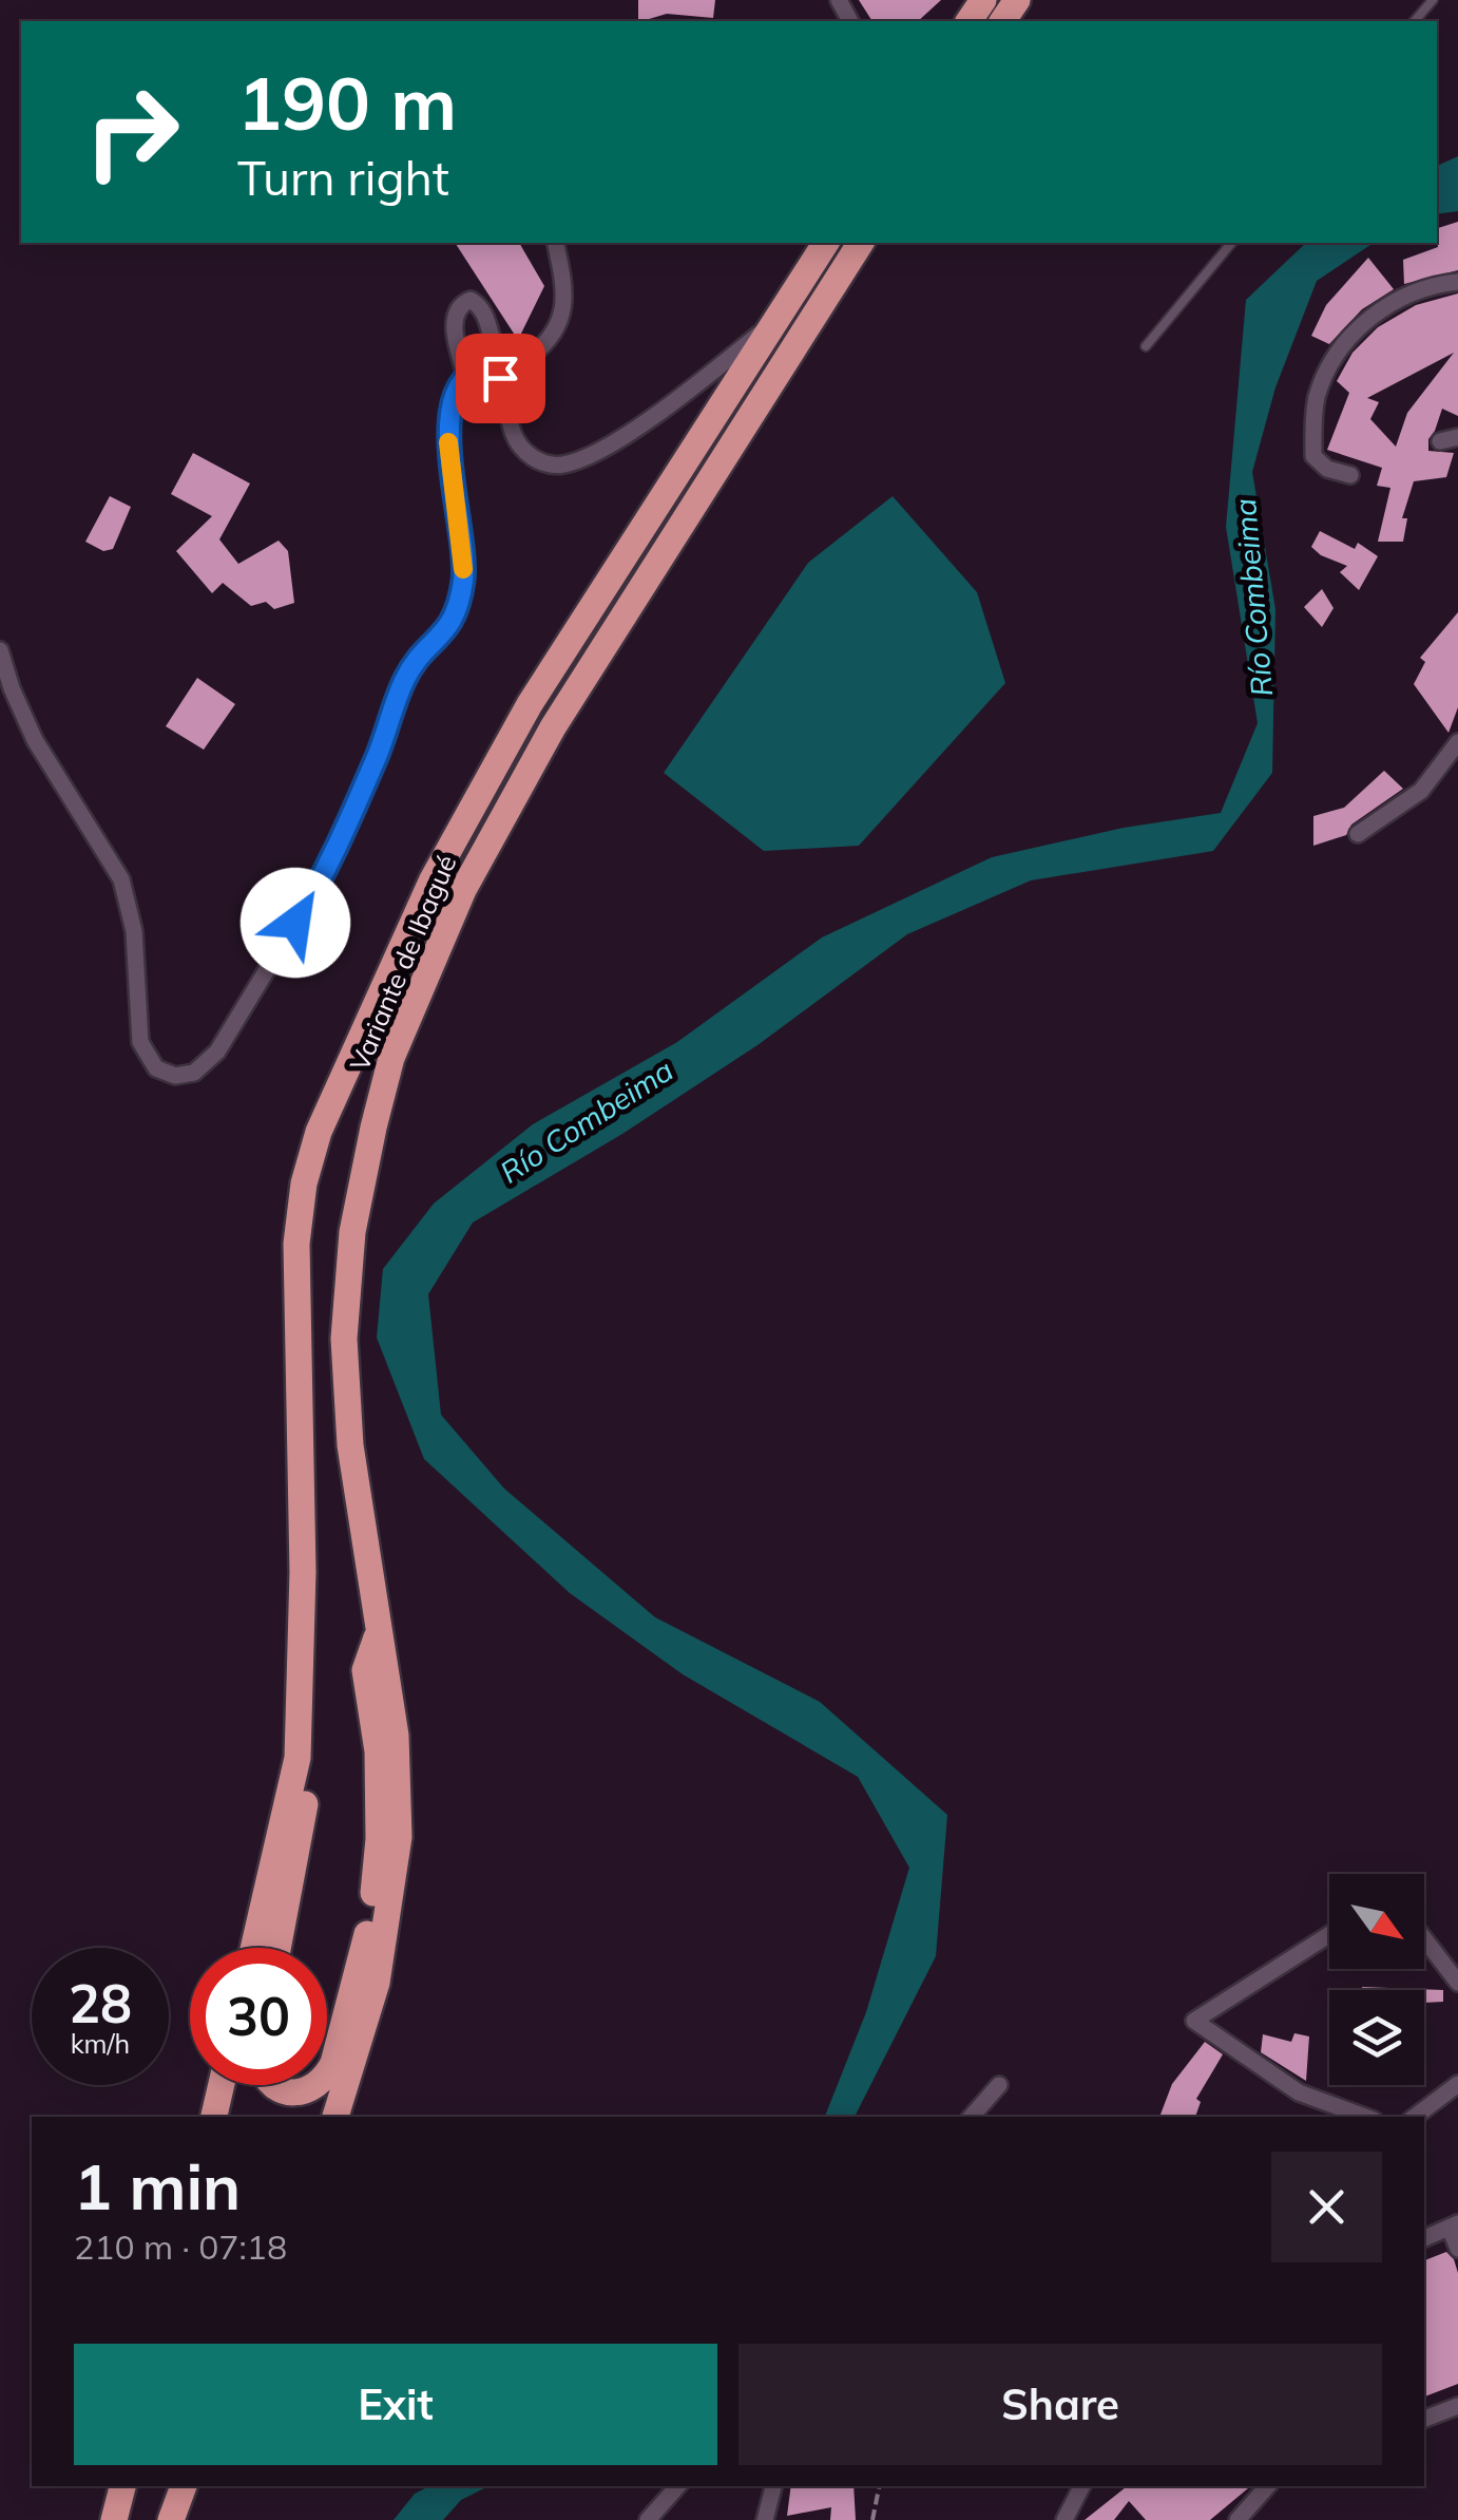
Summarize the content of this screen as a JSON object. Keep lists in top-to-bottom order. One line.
{"streets":{"highway":["Variante de Ibagué"]},"water":["Río Combeima"],"north":"bottom right","page":{"turn":["190 m","Turn right"],"speed":"28 km/h","limit":"30","heading":["1 min","210 m · 07:18"],"buttons":["Exit","Share"]}}
